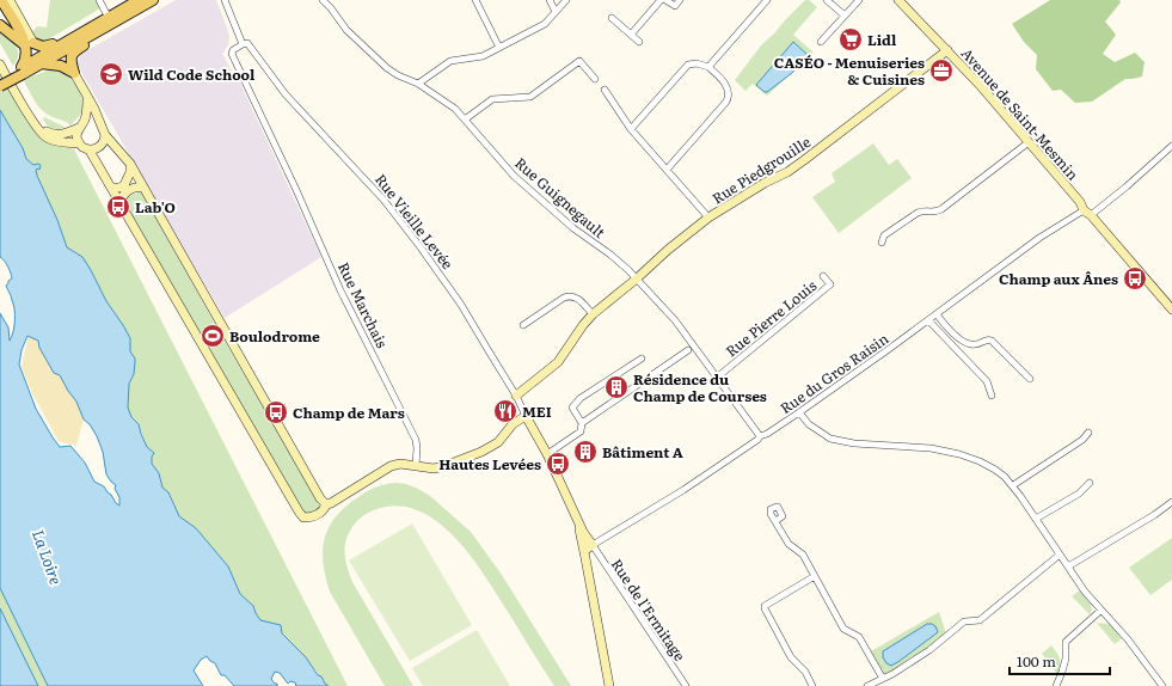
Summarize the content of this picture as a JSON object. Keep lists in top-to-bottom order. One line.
{"streets":{"street":["Avenue de Saint-Mesmin","Rue Piedgrouille","Rue Guignegault","Rue Vieille Levée","Rue Marchais","Rue Pierre Louis","Rue du Gros Raisin","Rue de l'Ermitage"]},"crossings":[["Avenue de Saint-Mesmin","Rue Piedgrouille"],["Avenue de Saint-Mesmin","Rue du Gros Raisin"],["Rue Piedgrouille","Rue Guignegault"],["Rue Piedgrouille","Rue Vieille Levée"],["Rue Guignegault","Rue Pierre Louis"],["Rue Guignegault","Rue du Gros Raisin"],["Rue Vieille Levée","Rue Marchais"],["Rue Vieille Levée","Rue du Gros Raisin"],["Rue Vieille Levée","Rue de l'Ermitage"],["Rue du Gros Raisin","Rue de l'Ermitage"]],"water":["La Loire"],"places":{"supermarket":["Lidl"],"office":["CASÉO - Menuiseries & Cuisines"],"school or university":["Wild Code School"],"bus stop":["Lab'O","Champ aux Ânes","Champ de Mars","Hautes Levées"],"sports":["Boulodrome"],"building":["Résidence du Champ de Courses","Bâtiment A"],"restaurant":["MEI"]},"scale_bar":"100 m"}
